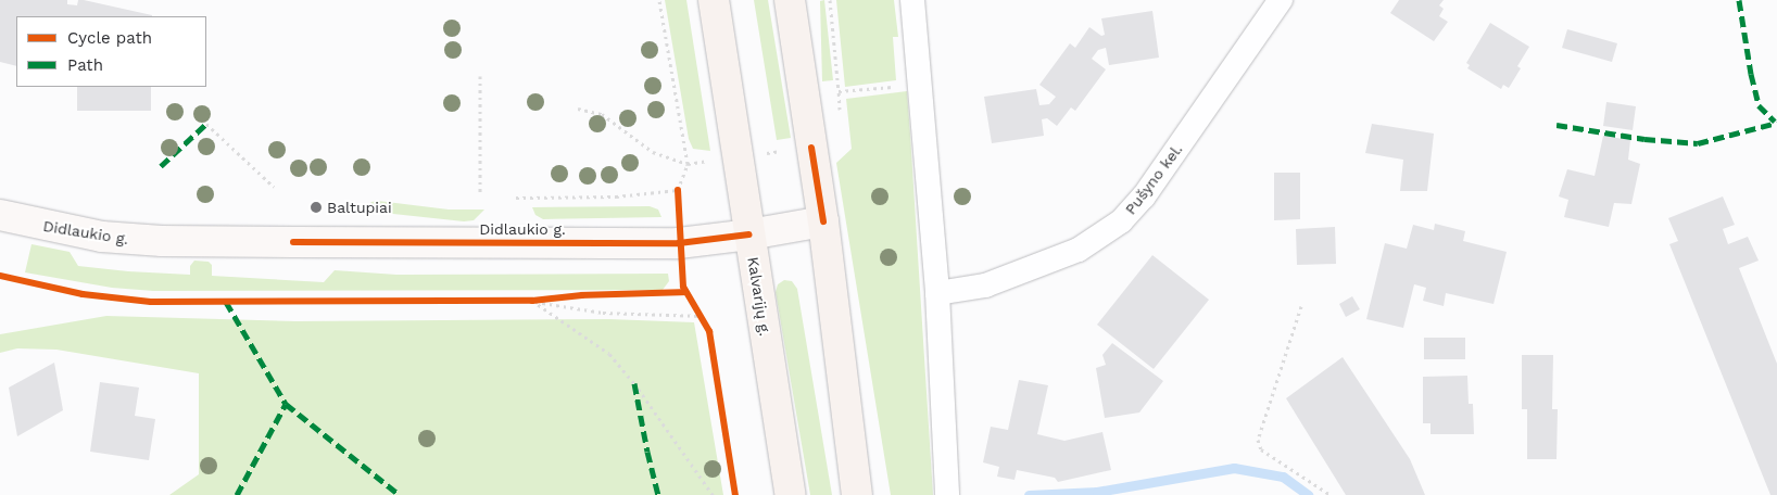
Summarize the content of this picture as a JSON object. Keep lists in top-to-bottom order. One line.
{"streets":{"main road":["Kalvarijų g."],"street":["Pušyno kel.","Didlaukio g."]},"crossings":[["Didlaukio g.","Kalvarijų g."]],"places":["Baltupiai"],"legend":["Cycle path","Path"]}
